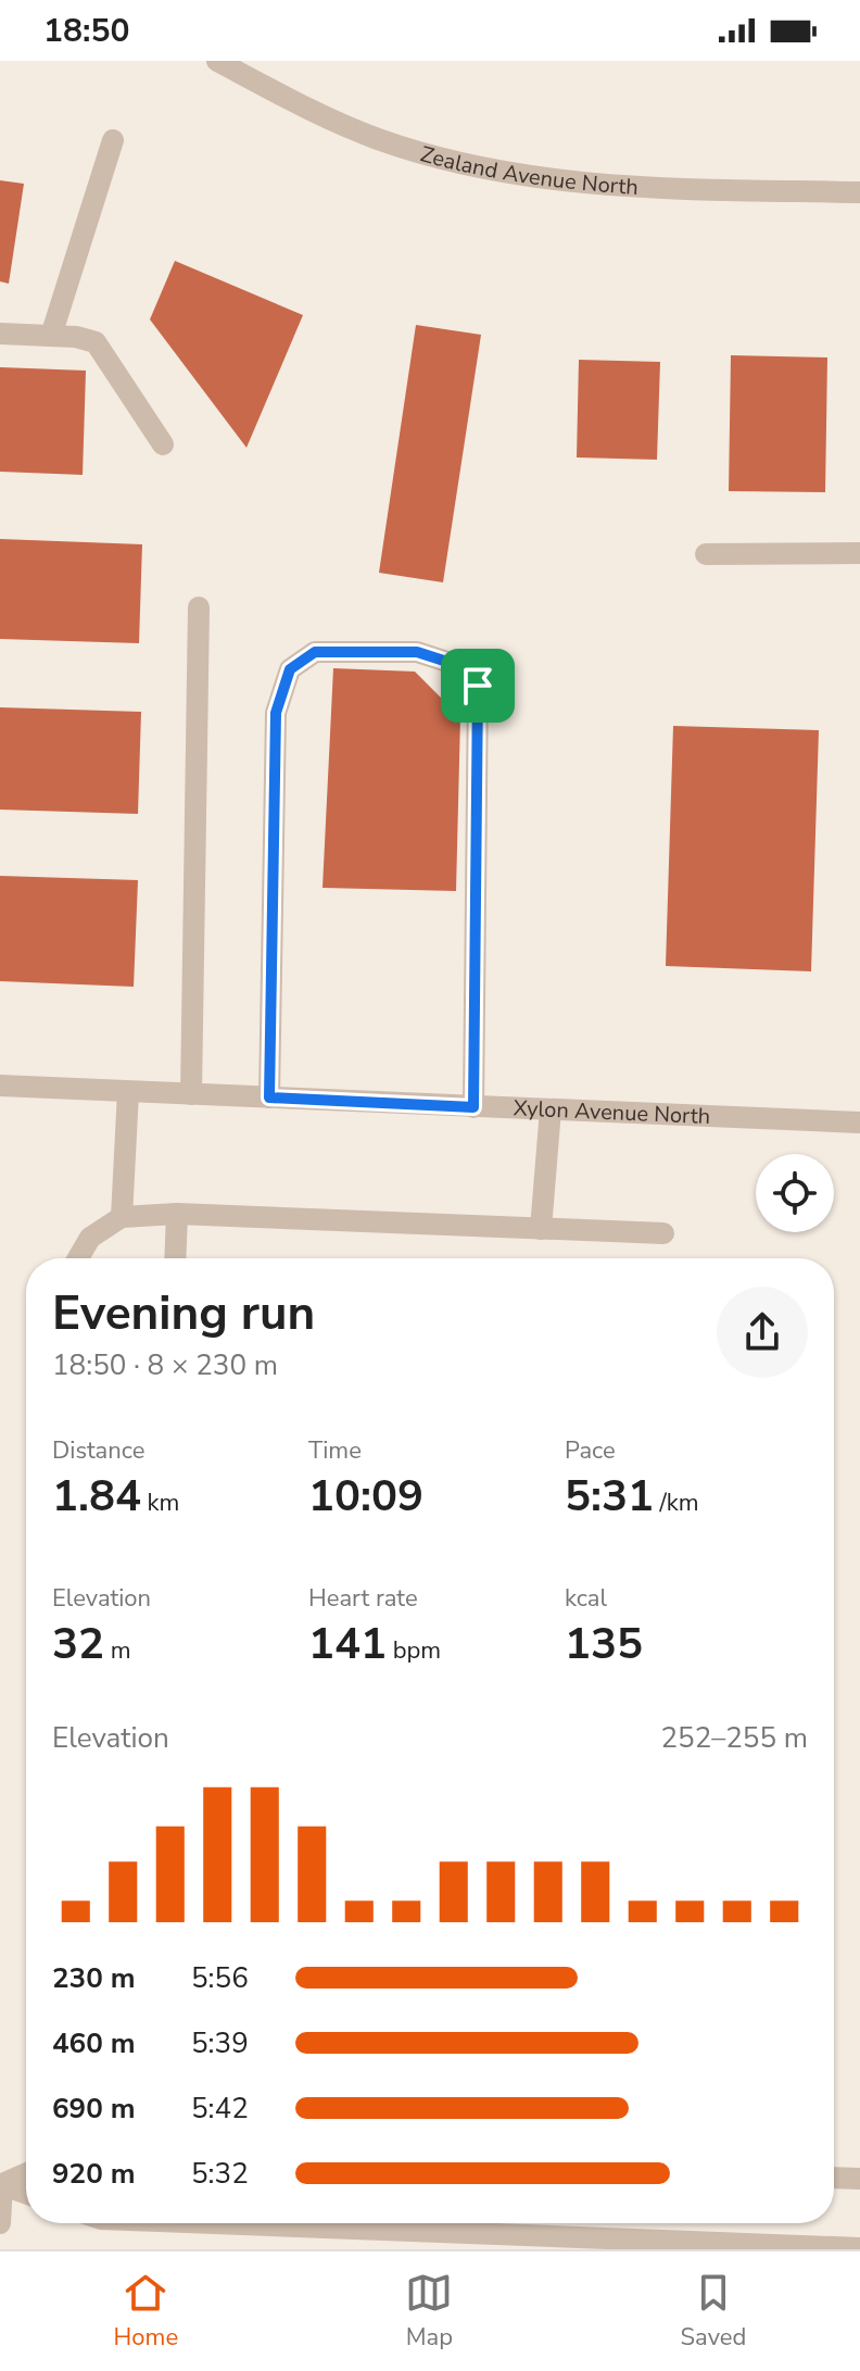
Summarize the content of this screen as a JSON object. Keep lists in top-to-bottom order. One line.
{"streets":{"street":["Zealand Avenue North","Xylon Avenue North"]},"page":{"status":"18:50","heading":["Evening run","18:50 · 8 × 230 m"],"stats":[["Distance","1.84 km"],["Time","10:09"],["Pace","5:31 /km"],["Elevation","32 m"],["Heart rate","141 bpm"],["kcal","135"]],"chart":["Elevation","252–255 m"],"list":[{"name":"230 m","note":"5:56"},{"name":"460 m","note":"5:39"},{"name":"690 m","note":"5:42"},{"name":"920 m","note":"5:32"}],"tabs":["Home","Map","Saved"]}}
